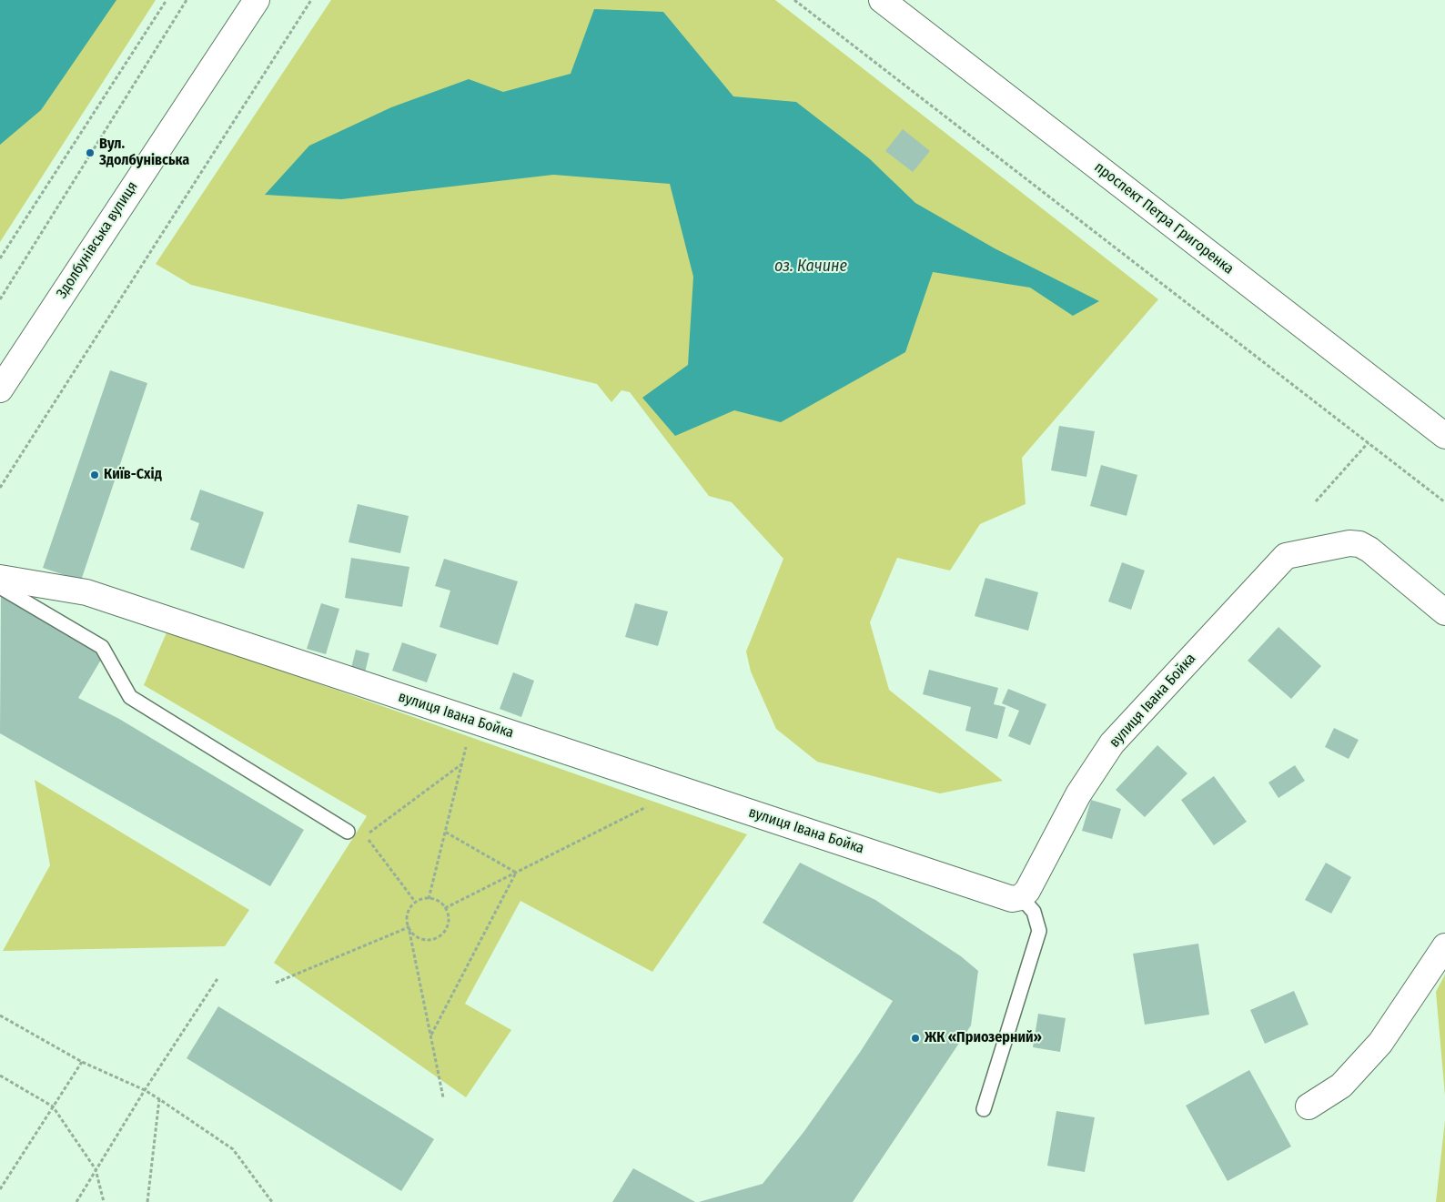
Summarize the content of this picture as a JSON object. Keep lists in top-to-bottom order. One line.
{"streets":{"street":["проспект Петра Григоренка","Здолбунівська вулиця","вулиця Івана Бойка"]},"water":["оз. Качине"],"places":["Вул. Здолбунівська","Київ-Схід","ЖК «Приозерний»"]}
